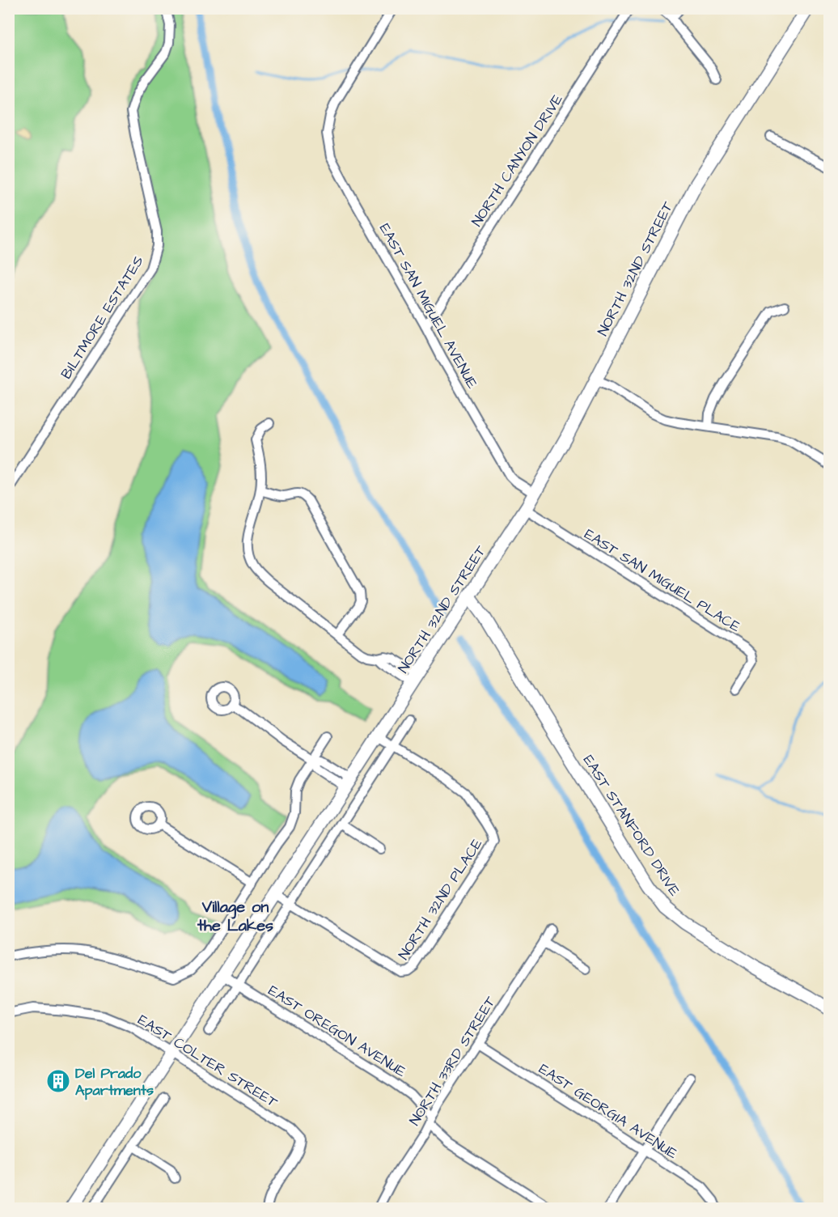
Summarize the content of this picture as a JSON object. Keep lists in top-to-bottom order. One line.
{"streets":{"main road":["NORTH 32ND STREET","EAST STANFORD DRIVE"],"street":["NORTH CANYON DRIVE","EAST SAN MIGUEL AVENUE","BILTMORE ESTATES","EAST SAN MIGUEL PLACE","NORTH 32ND PLACE","EAST OREGON AVENUE","EAST COLTER STREET","NORTH 33RD STREET","EAST GEORGIA AVENUE"]},"crossings":[["NORTH CANYON DRIVE","EAST SAN MIGUEL AVENUE"],["NORTH 32ND STREET","EAST SAN MIGUEL AVENUE"],["NORTH 32ND STREET","EAST SAN MIGUEL PLACE"],["NORTH 32ND STREET","EAST STANFORD DRIVE"],["NORTH 32ND STREET","EAST OREGON AVENUE"],["NORTH 32ND STREET","EAST COLTER STREET"],["EAST OREGON AVENUE","NORTH 33RD STREET"],["NORTH 33RD STREET","EAST GEORGIA AVENUE"]],"districts":["Village on the Lakes"],"places":{"building":["Del Prado Apartments"]}}
